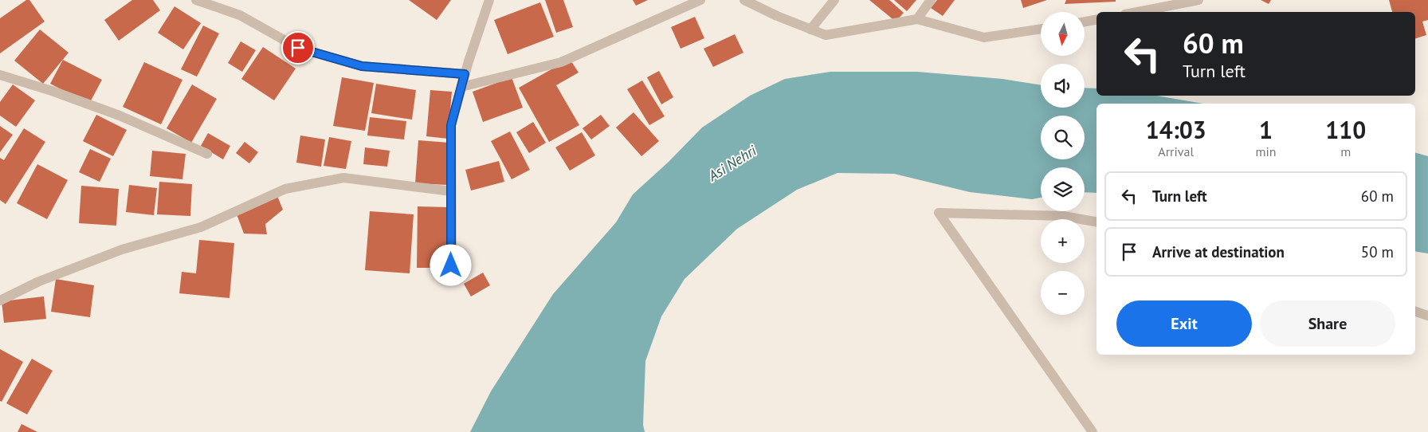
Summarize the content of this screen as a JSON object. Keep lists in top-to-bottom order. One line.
{"water":["Asi Nehri"],"north":"bottom","page":{"map_buttons":["+","−"],"turn":["60 m","Turn left"],"eta":["14:03","Arrival","1","min","110","m"],"list":[{"name":"Turn left","value":"60 m"},{"name":"Arrive at destination","value":"50 m"}],"buttons":["Exit","Share"]}}
